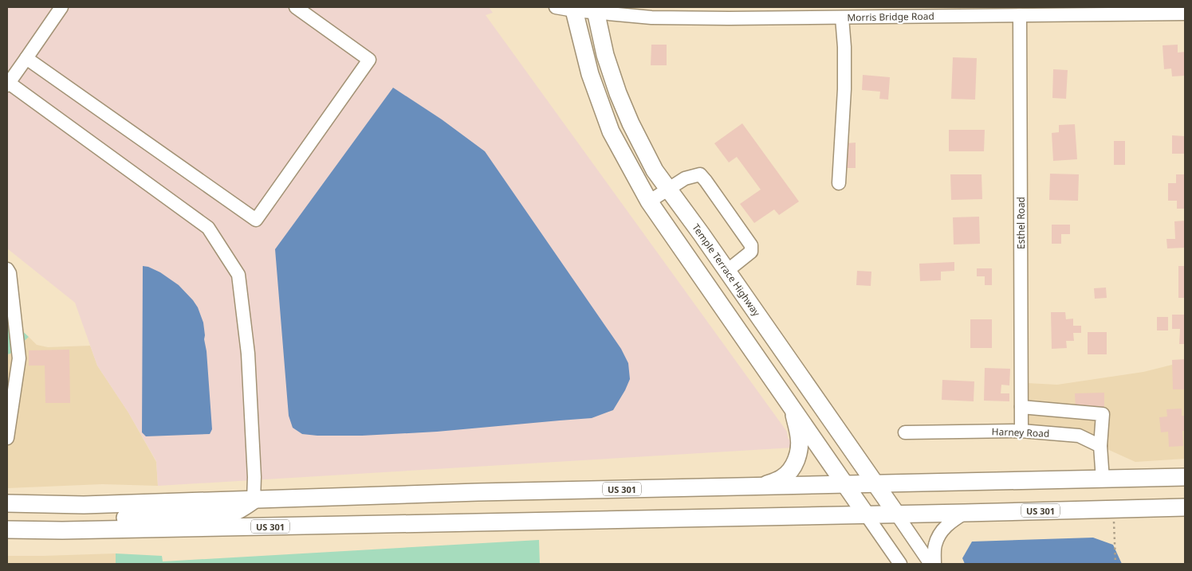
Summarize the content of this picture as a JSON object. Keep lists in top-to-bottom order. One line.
{"streets":{"main road":["Temple Terrace Highway","US 301"],"street":["Morris Bridge Road","Esthel Road","Harney Road"]},"crossings":[["Morris Bridge Road","Esthel Road"],["Morris Bridge Road","Temple Terrace Highway"],["Esthel Road","Harney Road"],["Temple Terrace Highway","US 301"]]}
